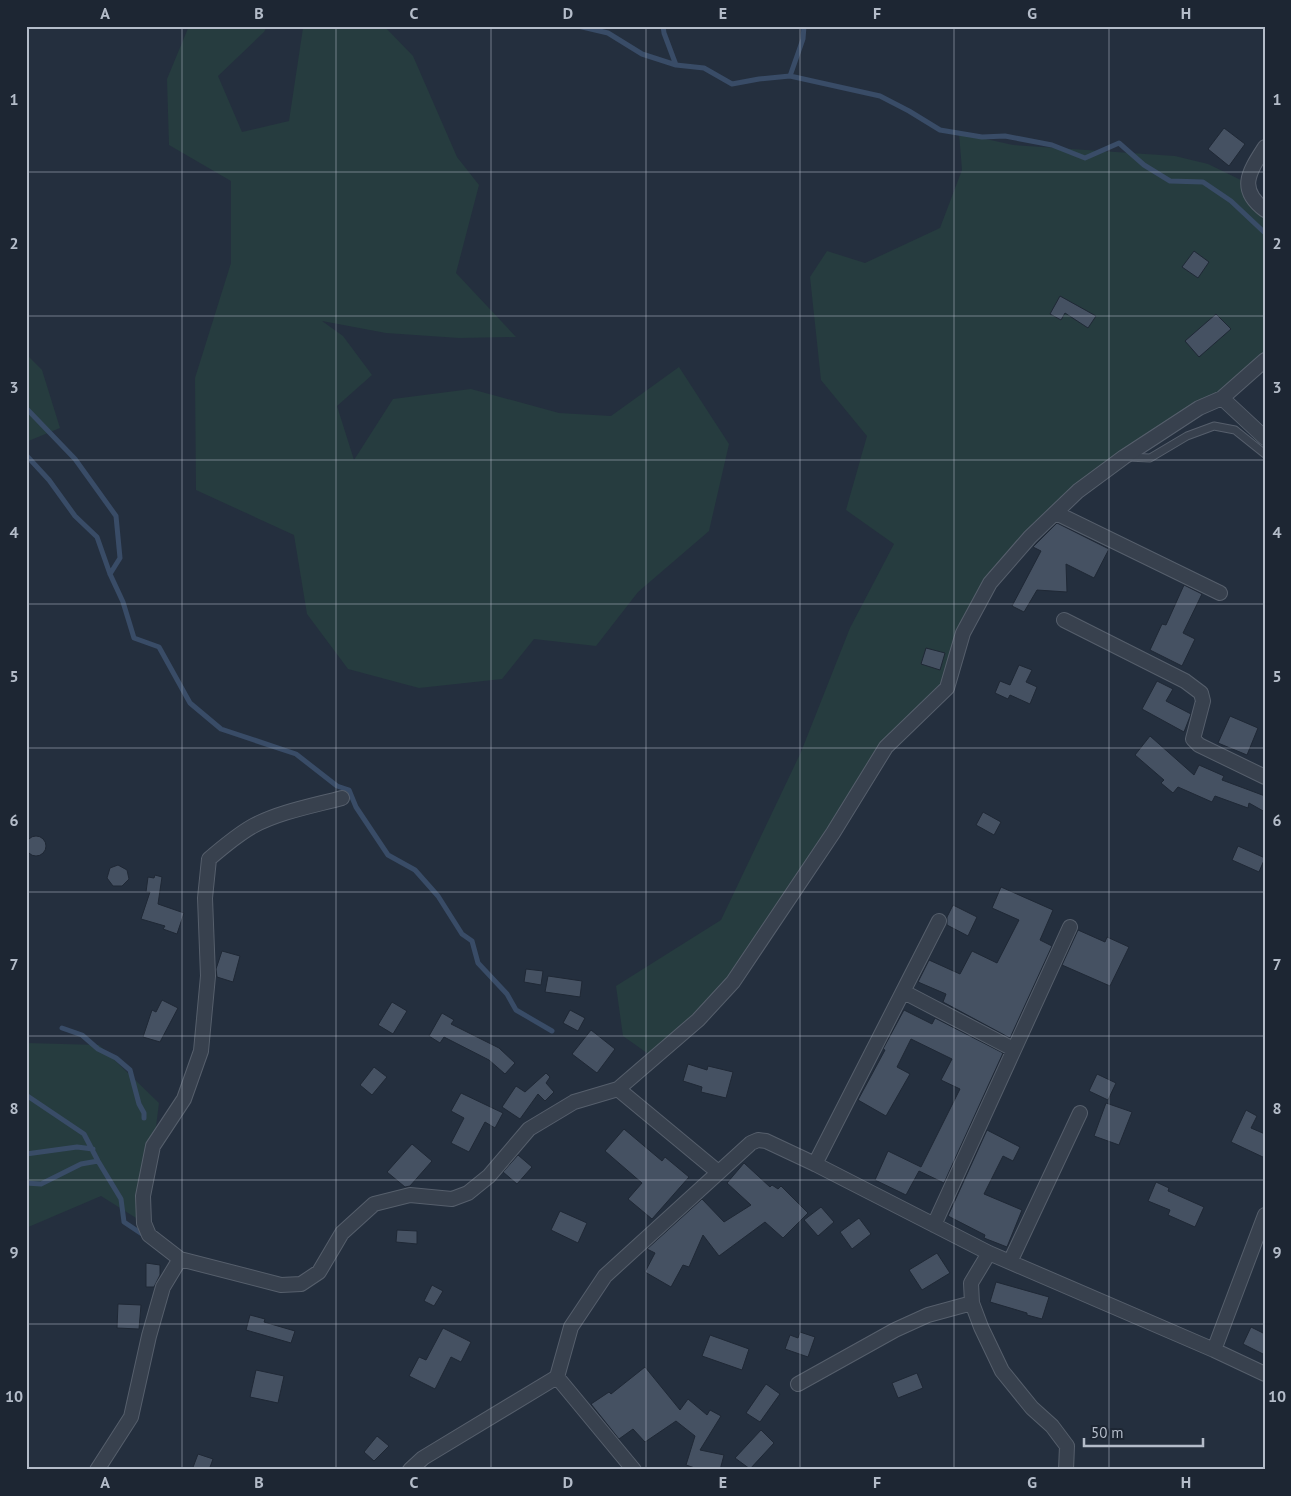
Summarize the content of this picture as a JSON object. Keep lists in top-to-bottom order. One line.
{"scale_bar":"50 m","grid":{"columns":["A","B","C","D","E","F","G","H"],"rows":["1","2","3","4","5","6","7","8","9","10"]}}
